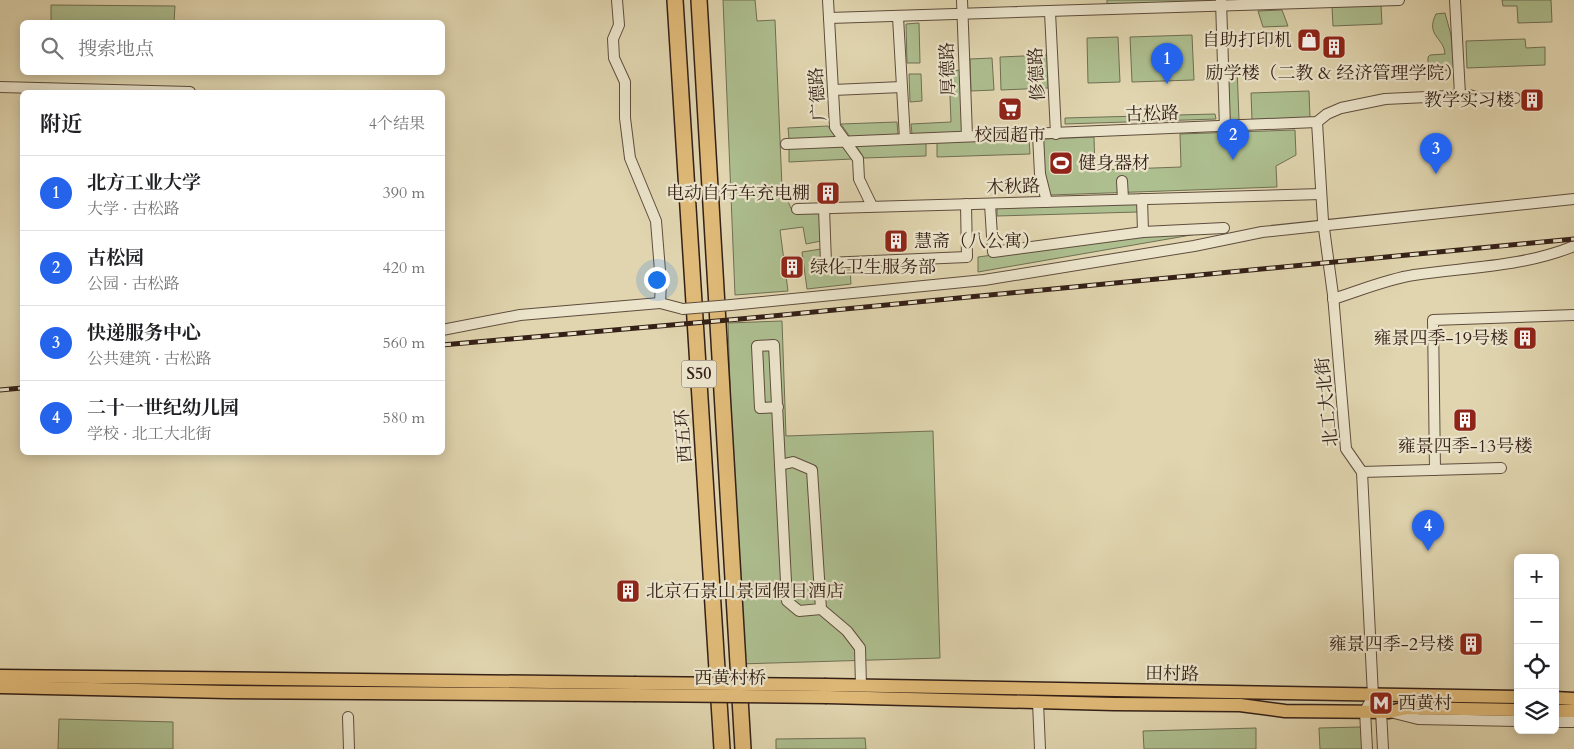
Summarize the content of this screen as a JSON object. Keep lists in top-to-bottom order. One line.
{"streets":{"highway":["S50","西五环"],"main road":["田村路","西黄村桥"],"street":["厚德路","修德路","广德路","古松路","木秋路","北工大北街"]},"crossings":[["厚德路","古松路"],["修德路","古松路"],["广德路","古松路"],["广德路","木秋路"],["古松路","北工大北街"],["木秋路","北工大北街"],["田村路","西黄村桥"]],"places":{"shop":["自助打印机"],"building":["励学楼（二教 & 经济管理学院）","教学实习楼","电动自行车充电棚","慧斋（八公寓）","绿化卫生服务部","雍景四季-19号楼","雍景四季-13号楼","北京石景山景园假日酒店","雍景四季-2号楼"],"supermarket":["校园超市"],"sports":["健身器材"],"metro station":["西黄村"]},"page":{"search":"搜索地点","pins":["1","2","3","4"],"heading":["附近","4个结果"],"list":[{"mark":"1","name":"北方工业大学","note":"大学 · 古松路","value":"390 m"},{"mark":"2","name":"古松园","note":"公园 · 古松路","value":"420 m"},{"mark":"3","name":"快递服务中心","note":"公共建筑 · 古松路","value":"560 m"},{"mark":"4","name":"二十一世纪幼儿园","note":"学校 · 北工大北街","value":"580 m"}],"map_buttons":["+","−"]}}
